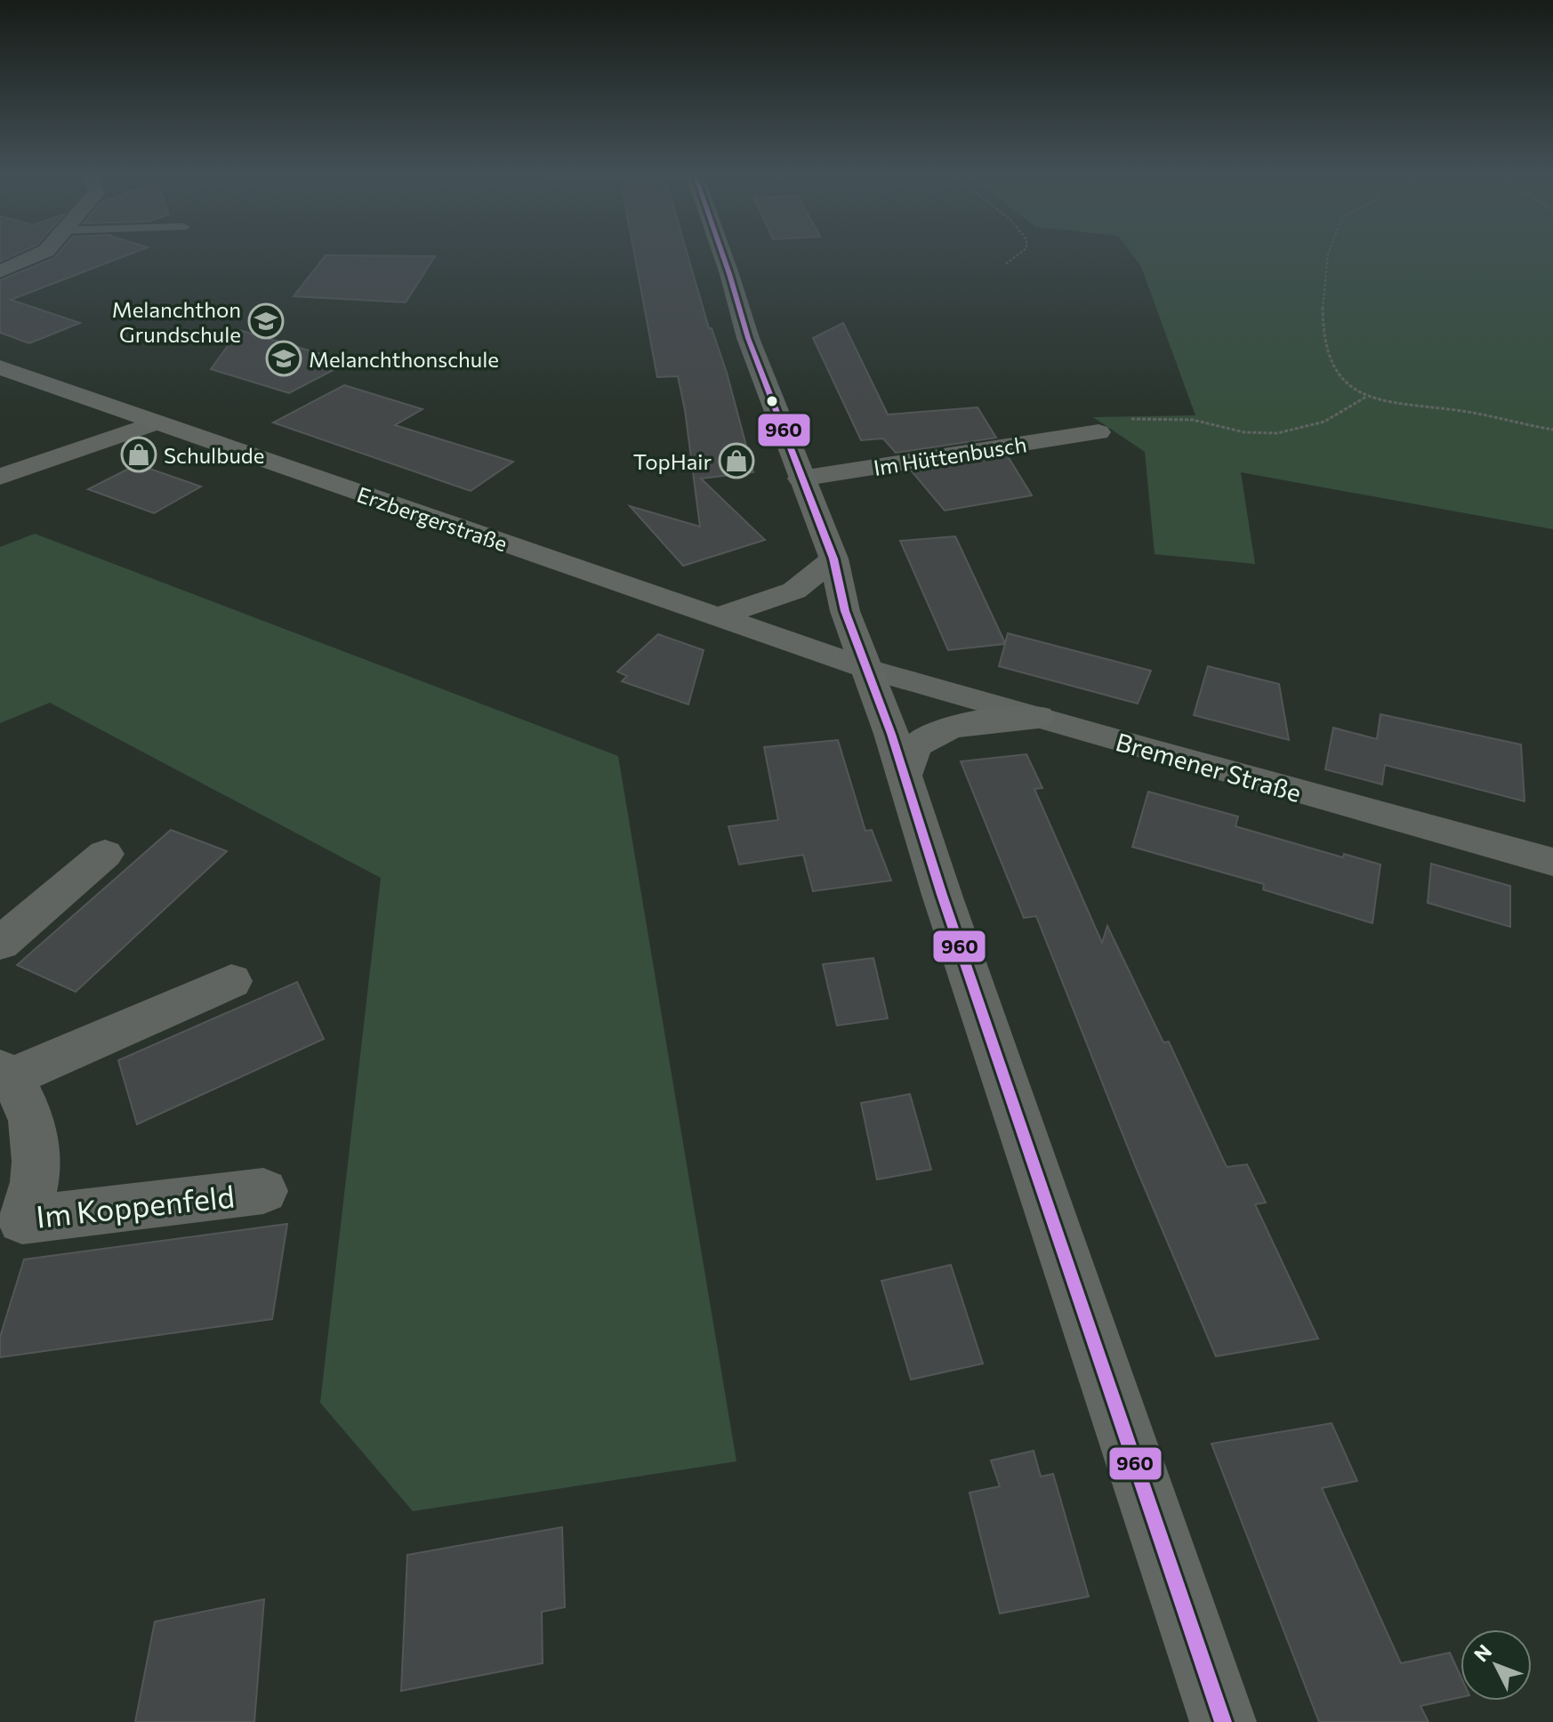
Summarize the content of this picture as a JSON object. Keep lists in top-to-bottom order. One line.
{"streets":{"main road":["Erzbergerstraße"],"street":["Im Hüttenbusch","Bremener Straße","Im Koppenfeld"]},"crossings":[["Erzbergerstraße","Bremener Straße"]],"places":{"school or university":["Melanchthon Grundschule","Melanchthonschule"],"shop":["Schulbude","TopHair"]},"lines":["transit line 960"],"north":"top left"}
